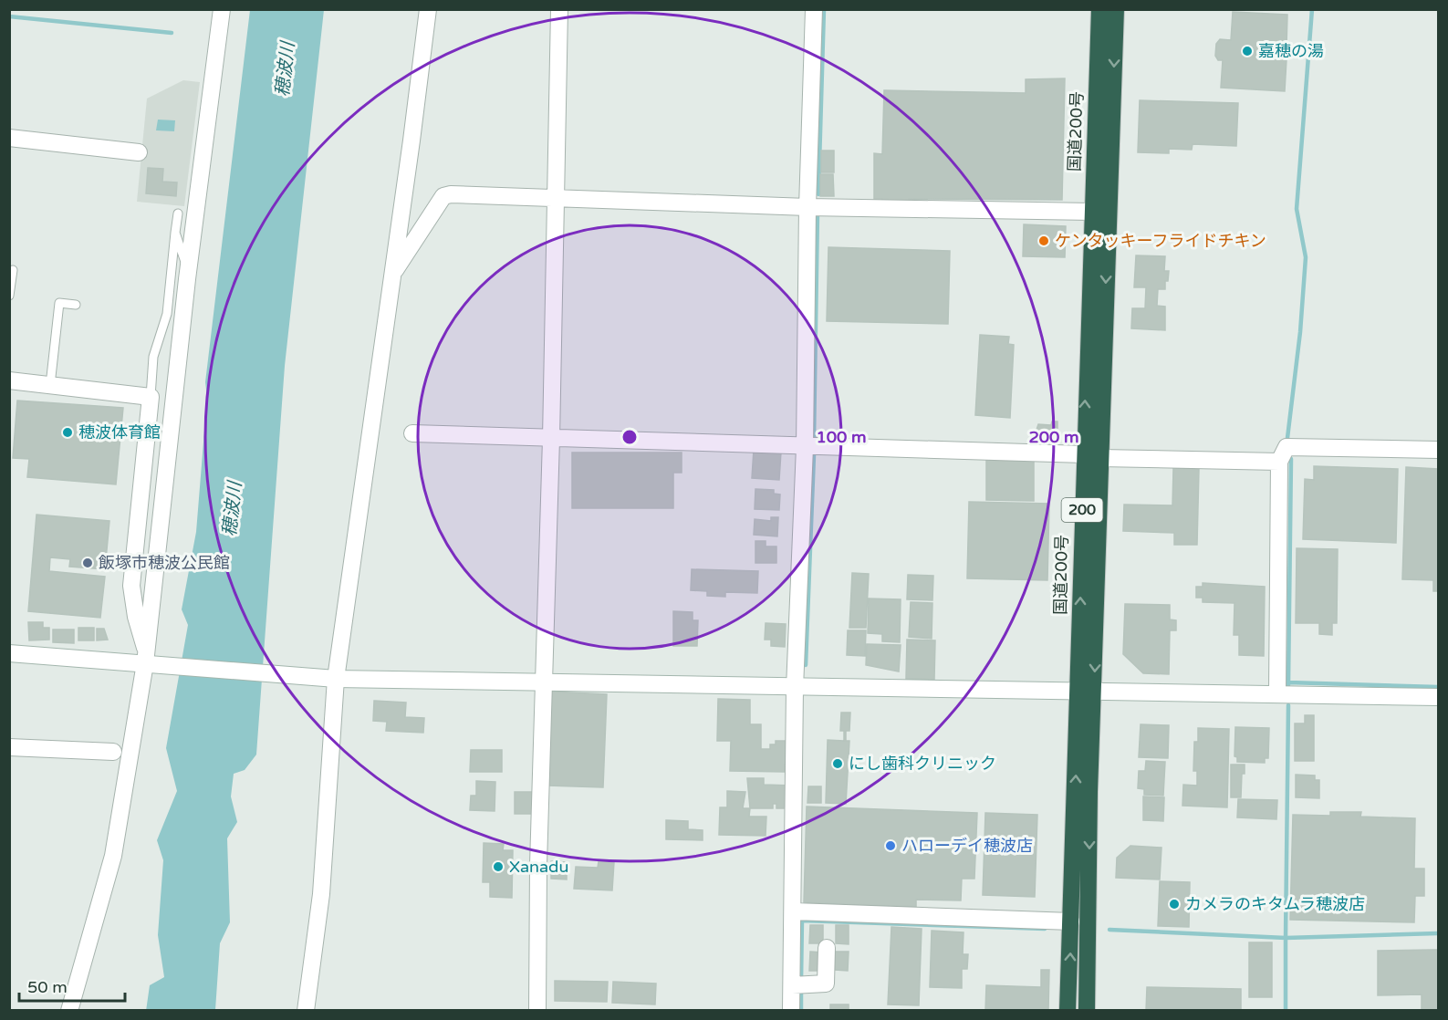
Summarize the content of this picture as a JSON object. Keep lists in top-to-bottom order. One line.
{"streets":{"highway":["国道200号","200"]},"water":["穂波川"],"places":["嘉穂の湯","ケンタッキーフライドチキン","穂波体育館","飯塚市穂波公民館","にし歯科クリニック","ハローデイ穂波店","Xanadu","カメラのキタムラ穂波店"],"scale_bar":"50 m","rings":["100 m","200 m"]}
